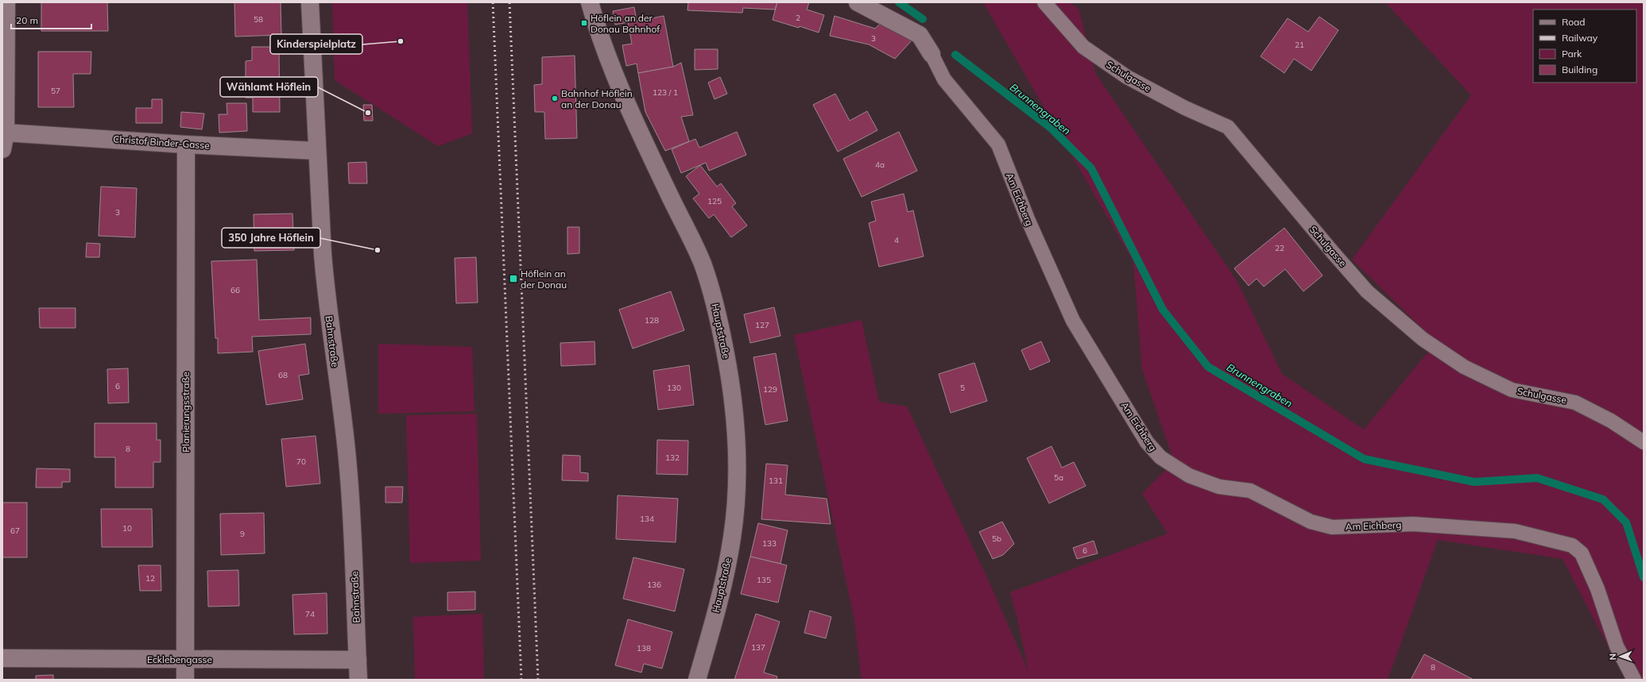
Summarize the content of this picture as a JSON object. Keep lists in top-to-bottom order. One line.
{"streets":{"street":["Christof Binder-Gasse","Am Eichberg","Hauptstraße","Bahnstraße","Planierungsstraße","Ecklebengasse"],"lane":["Schulgasse"]},"crossings":[["Christof Binder-Gasse","Bahnstraße"],["Christof Binder-Gasse","Planierungsstraße"],["Bahnstraße","Ecklebengasse"],["Planierungsstraße","Ecklebengasse"]],"water":["Brunnengraben"],"places":{"transit":["Höflein an der Donau Bahnhof","Höflein an der Donau"],"other":["Kinderspielplatz","Bahnhof Höflein an der Donau","Wählamt Höflein","350 Jahre Höflein"]},"house_numbers":["2","58","3","21","57","123 / 1","4a","125","3","4","22","66","128","127","68","6","130","5","129","8","132","70","5a","131","134","10","67","9","5b","133","6","12","135","136","74","137","138","8"],"legend":["Road","Railway","Park","Building"],"scale_bar":"20 m","north":"left"}
